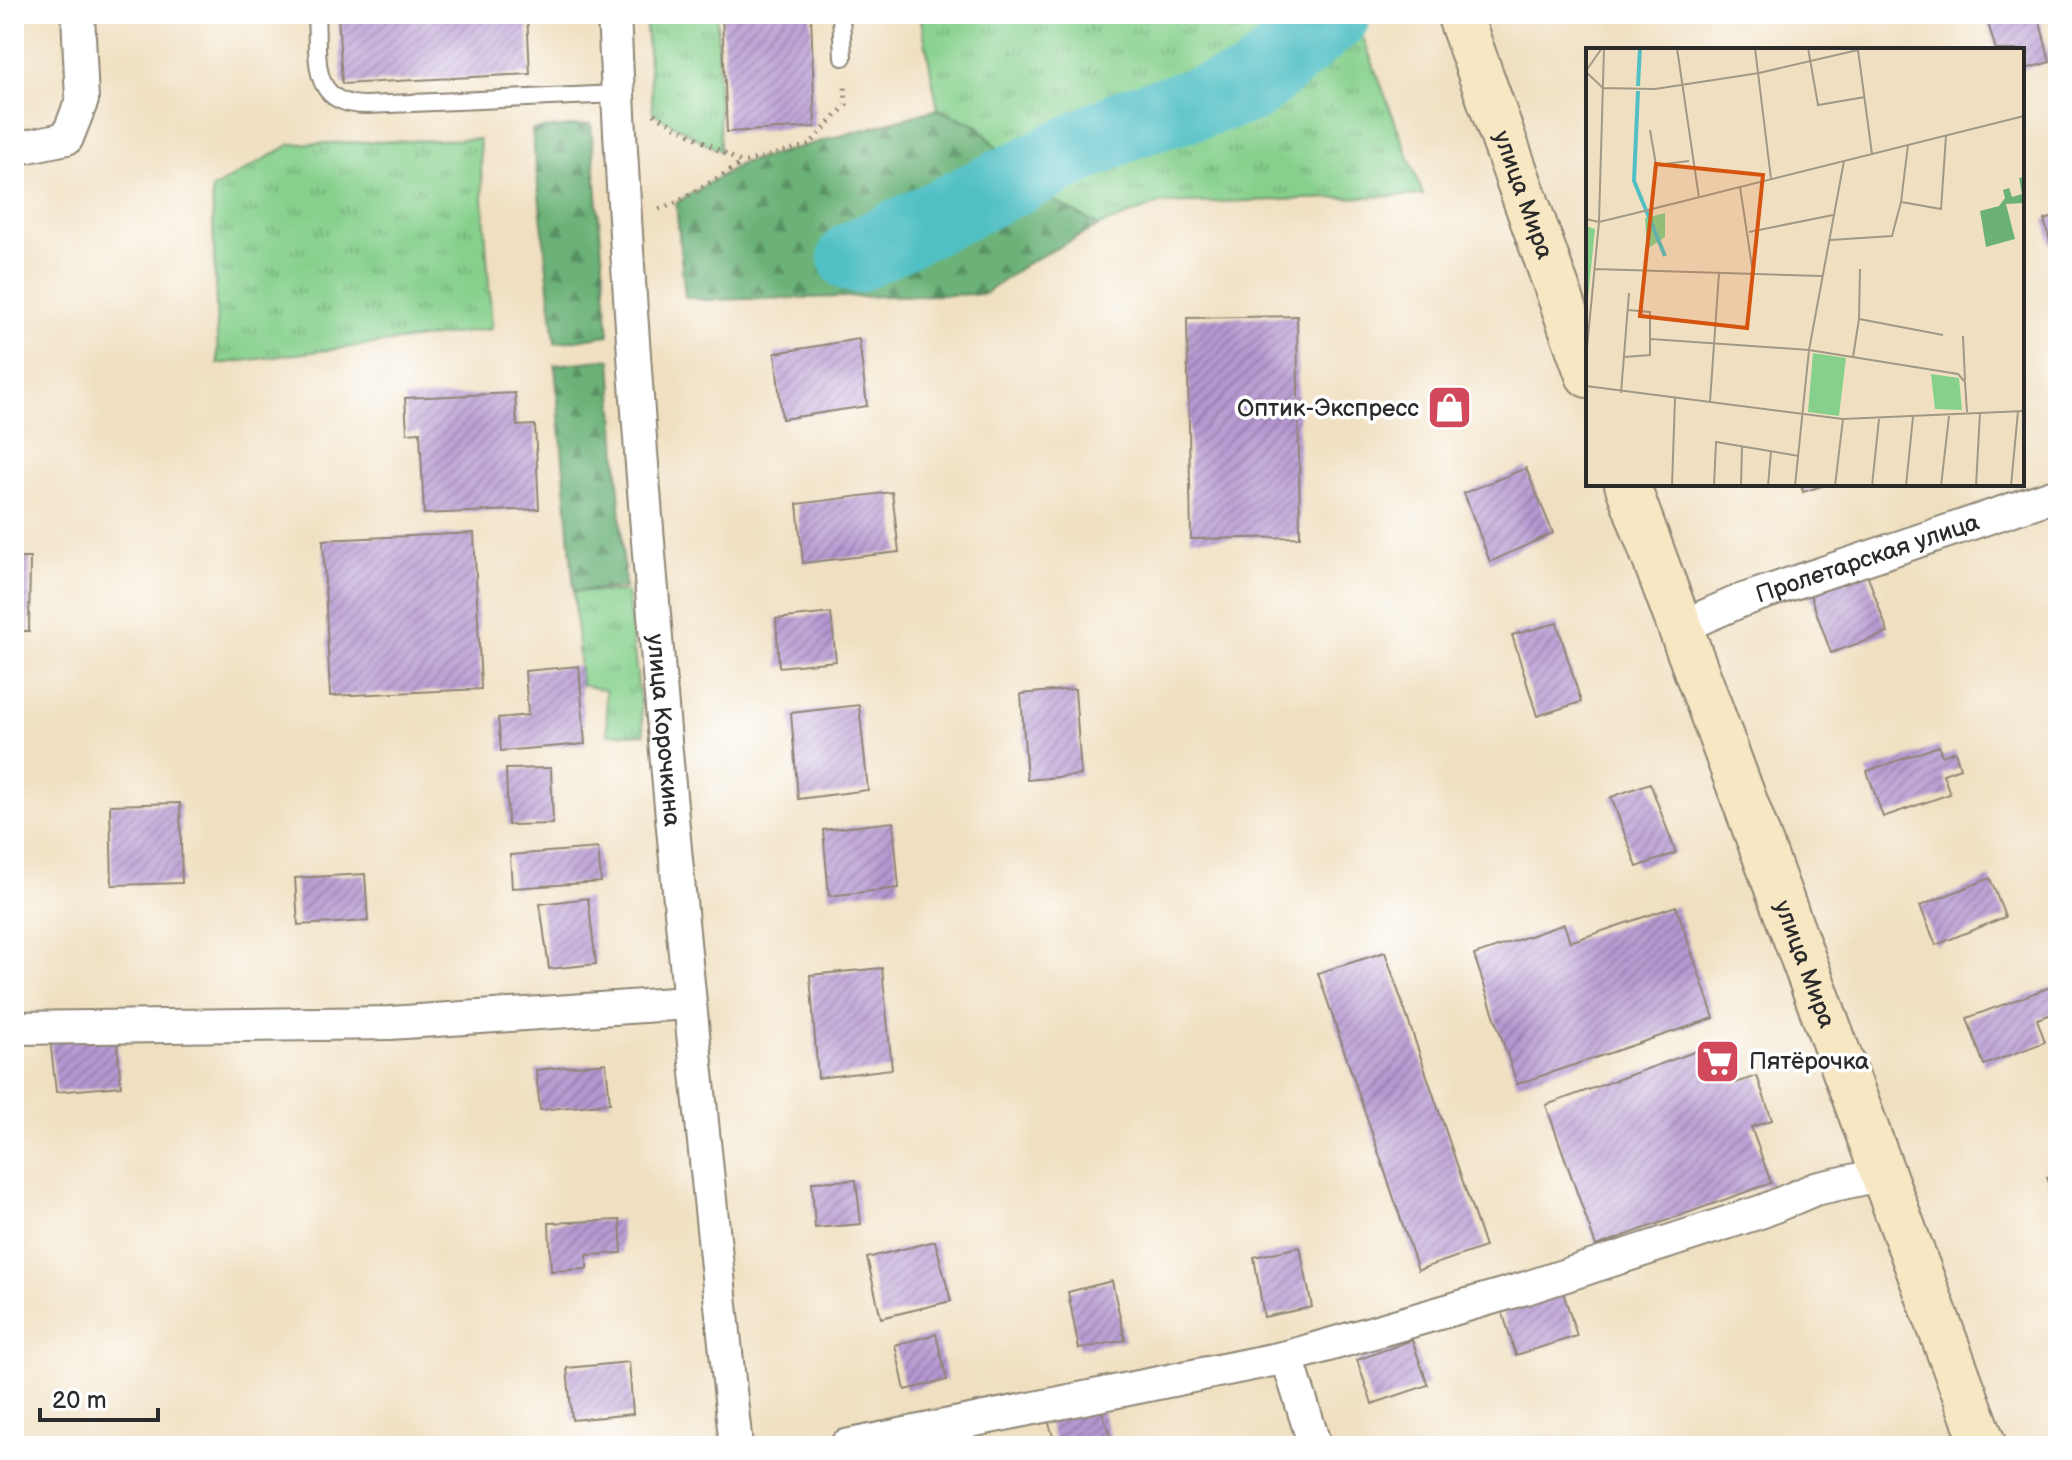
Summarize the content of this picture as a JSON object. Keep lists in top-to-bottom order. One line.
{"streets":{"main road":["улица Мира"],"street":["Пролетарская улица","улица Корочкина"]},"crossings":[["улица Мира","Пролетарская улица"]],"places":{"shop":["Оптик-Экспресс"],"supermarket":["Пятёрочка"]},"scale_bar":"20 m"}
